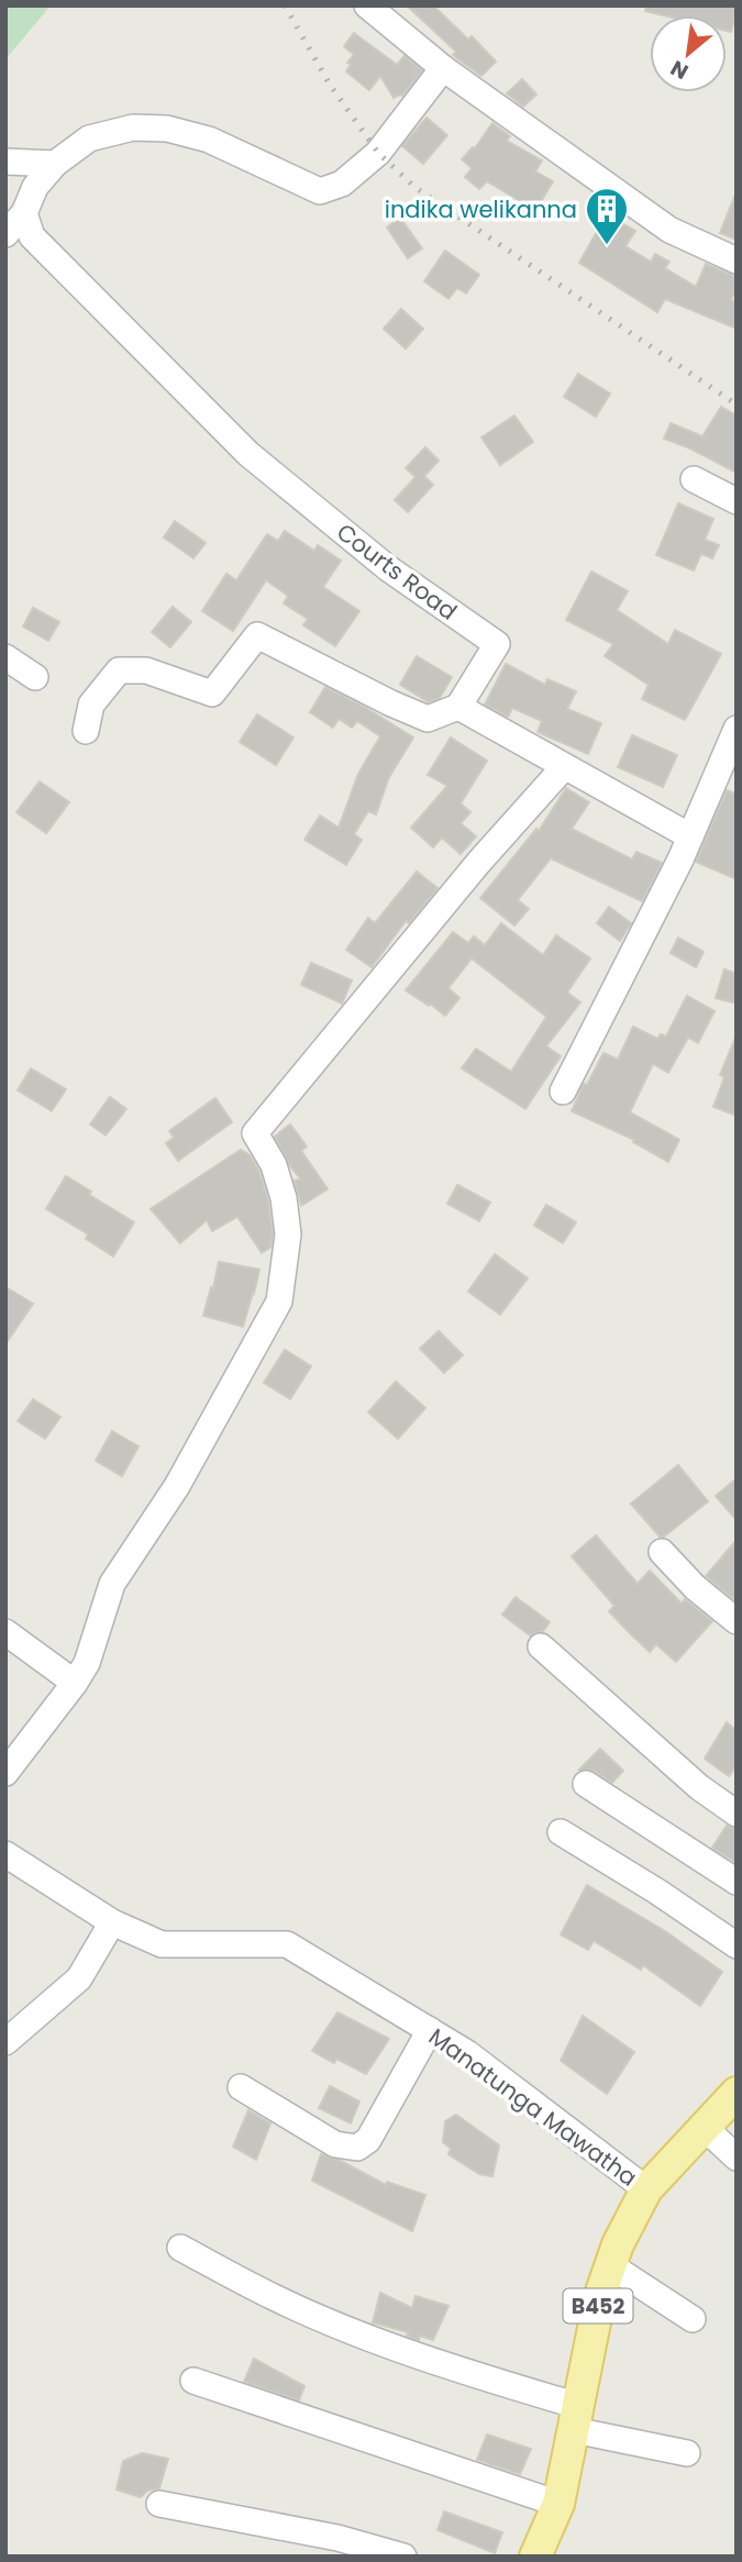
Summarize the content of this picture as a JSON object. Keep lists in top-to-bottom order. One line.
{"streets":{"main road":["B452"],"street":["Courts Road","Manatunga Mawatha"]},"crossings":[["Manatunga Mawatha","B452"]],"places":{"building":["indika welikanna"]},"north":"bottom left"}
